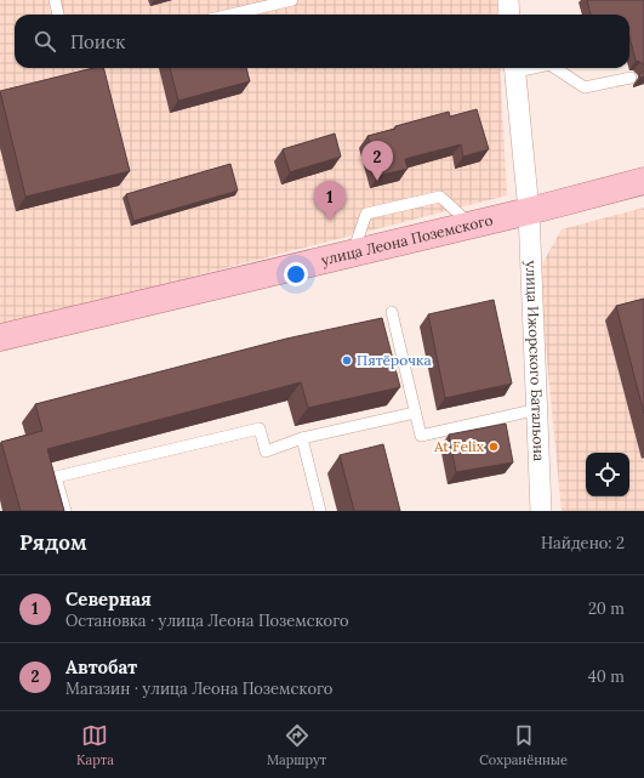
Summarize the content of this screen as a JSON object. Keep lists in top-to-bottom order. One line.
{"streets":{"main road":["улица Леона Поземского"],"street":["улица Ижорского Батальона"]},"crossings":[["улица Леона Поземского","улица Ижорского Батальона"]],"places":["Пятёрочка","At Felix"],"page":{"search":"Поиск","pins":["2","1"],"heading":["Рядом","Найдено: 2"],"list":[{"mark":"1","name":"Северная","note":"Остановка · улица Леона Поземского","value":"20 m"},{"mark":"2","name":"Автобат","note":"Магазин · улица Леона Поземского","value":"40 m"}],"nav":["Карта","Маршрут","Сохранённые"]}}
